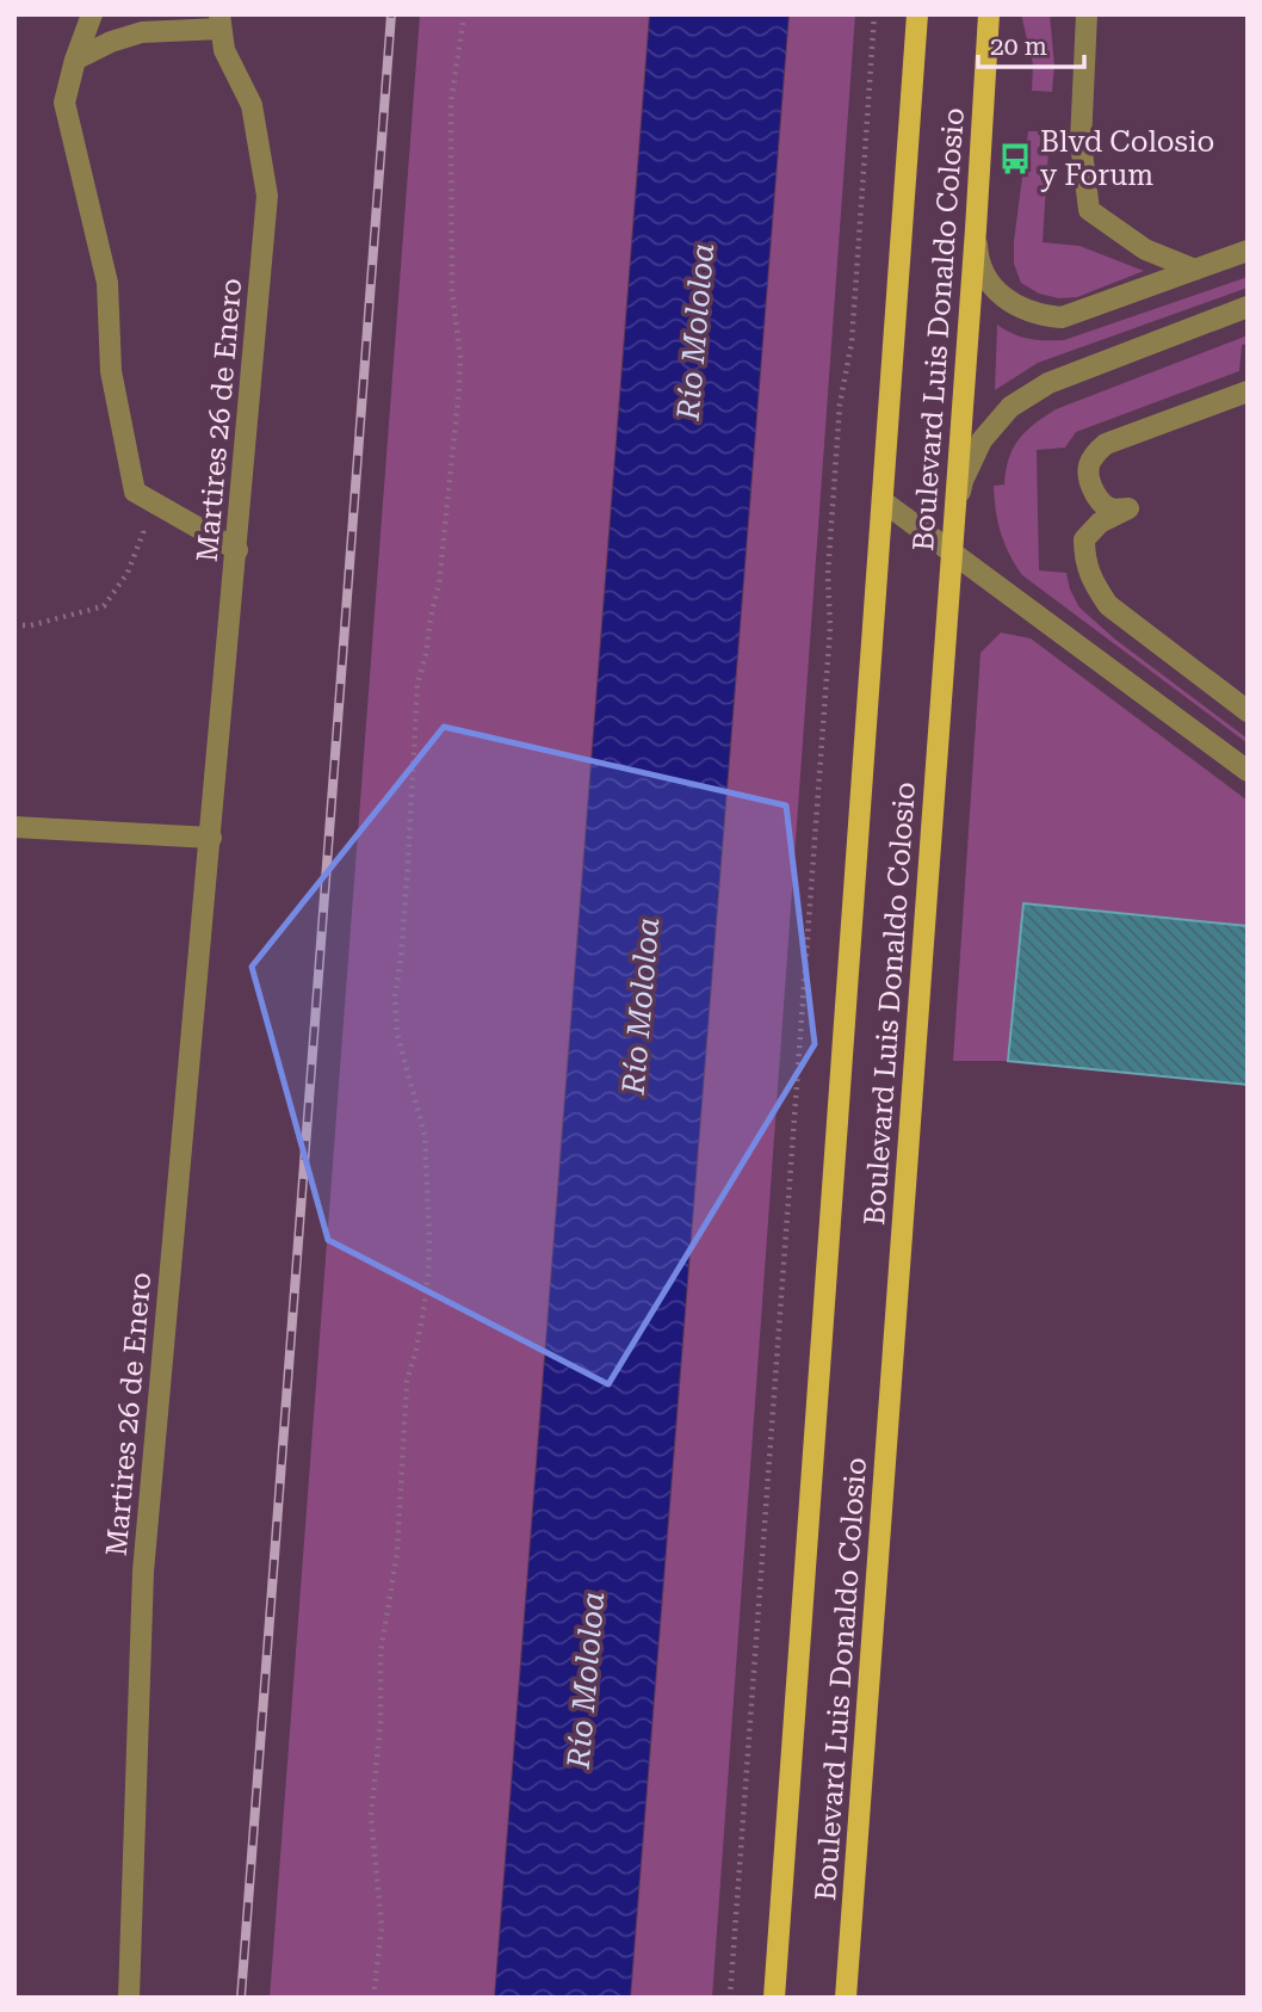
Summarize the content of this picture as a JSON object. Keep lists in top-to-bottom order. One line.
{"streets":{"main road":["Boulevard Luis Donaldo Colosio"],"street":["Martires 26 de Enero"]},"water":["Río Mololoa"],"places":{"bus stop":["Blvd Colosio y Forum"]},"scale_bar":"20 m"}
